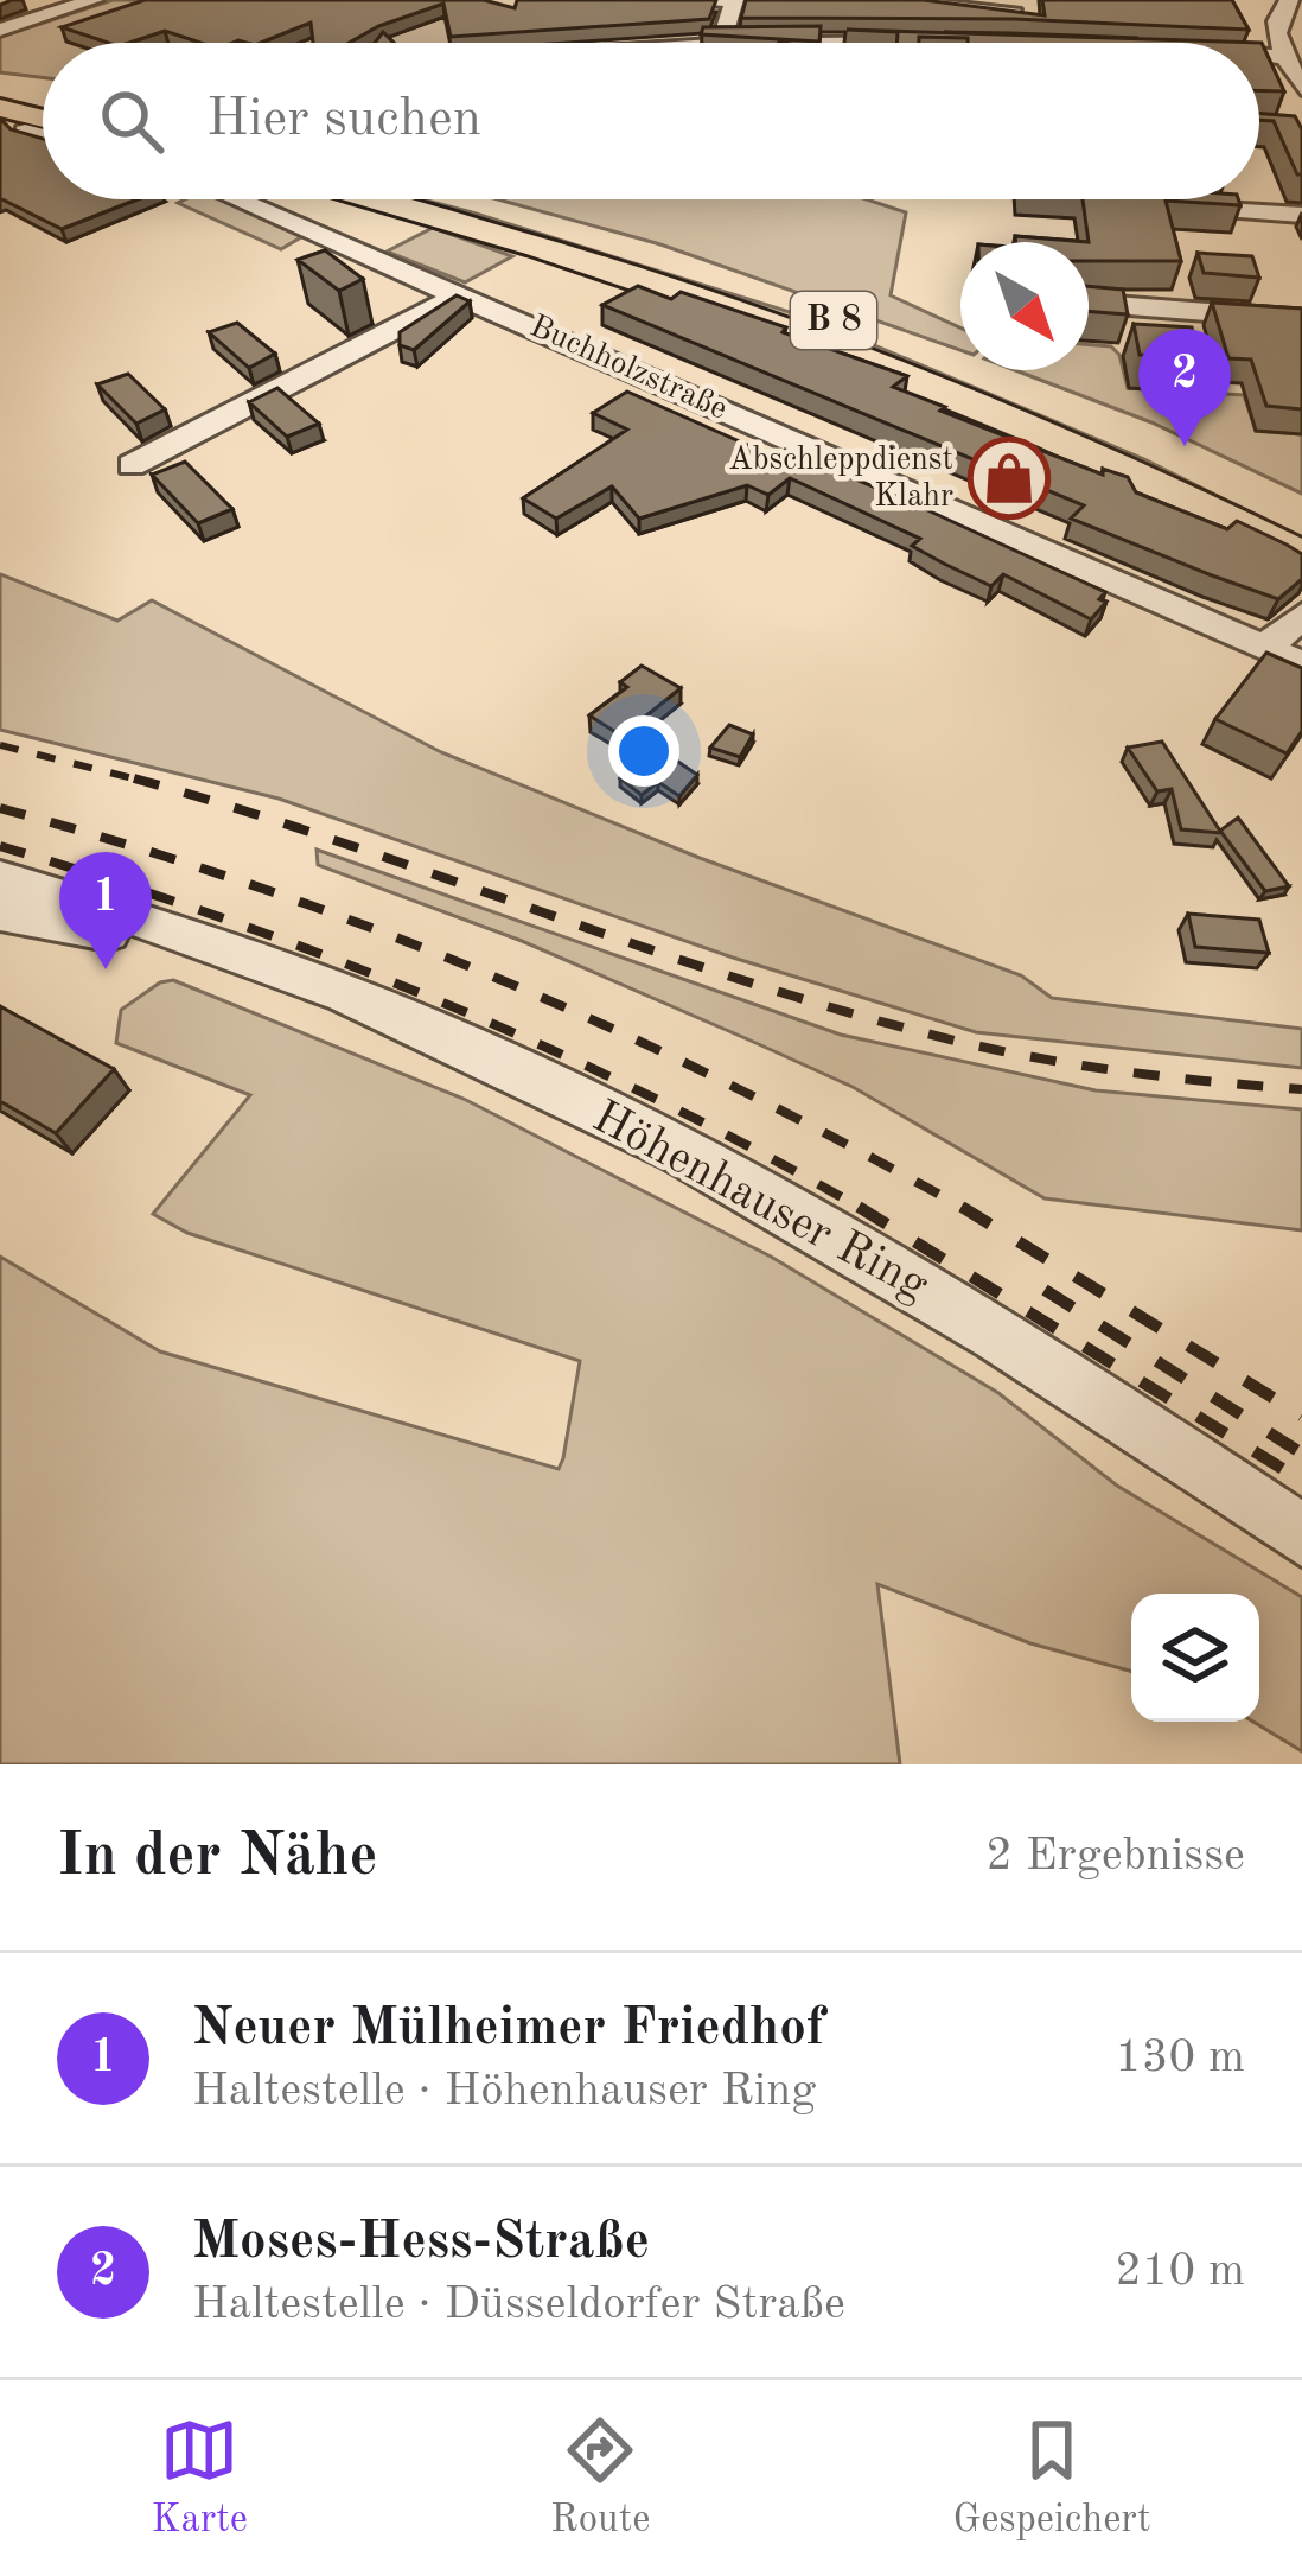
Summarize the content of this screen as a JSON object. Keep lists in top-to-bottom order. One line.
{"streets":{"main road":["B 8"],"street":["Buchholzstraße","Höhenhauser Ring"]},"places":{"shop":["Abschleppdienst Klahr"]},"north":"bottom right","page":{"search":"Hier suchen","pins":["2","1"],"heading":["In der Nähe","2 Ergebnisse"],"list":[{"mark":"1","name":"Neuer Mülheimer Friedhof","note":"Haltestelle · Höhenhauser Ring","value":"130 m"},{"mark":"2","name":"Moses-Hess-Straße","note":"Haltestelle · Düsseldorfer Straße","value":"210 m"}],"nav":["Karte","Route","Gespeichert"]}}
